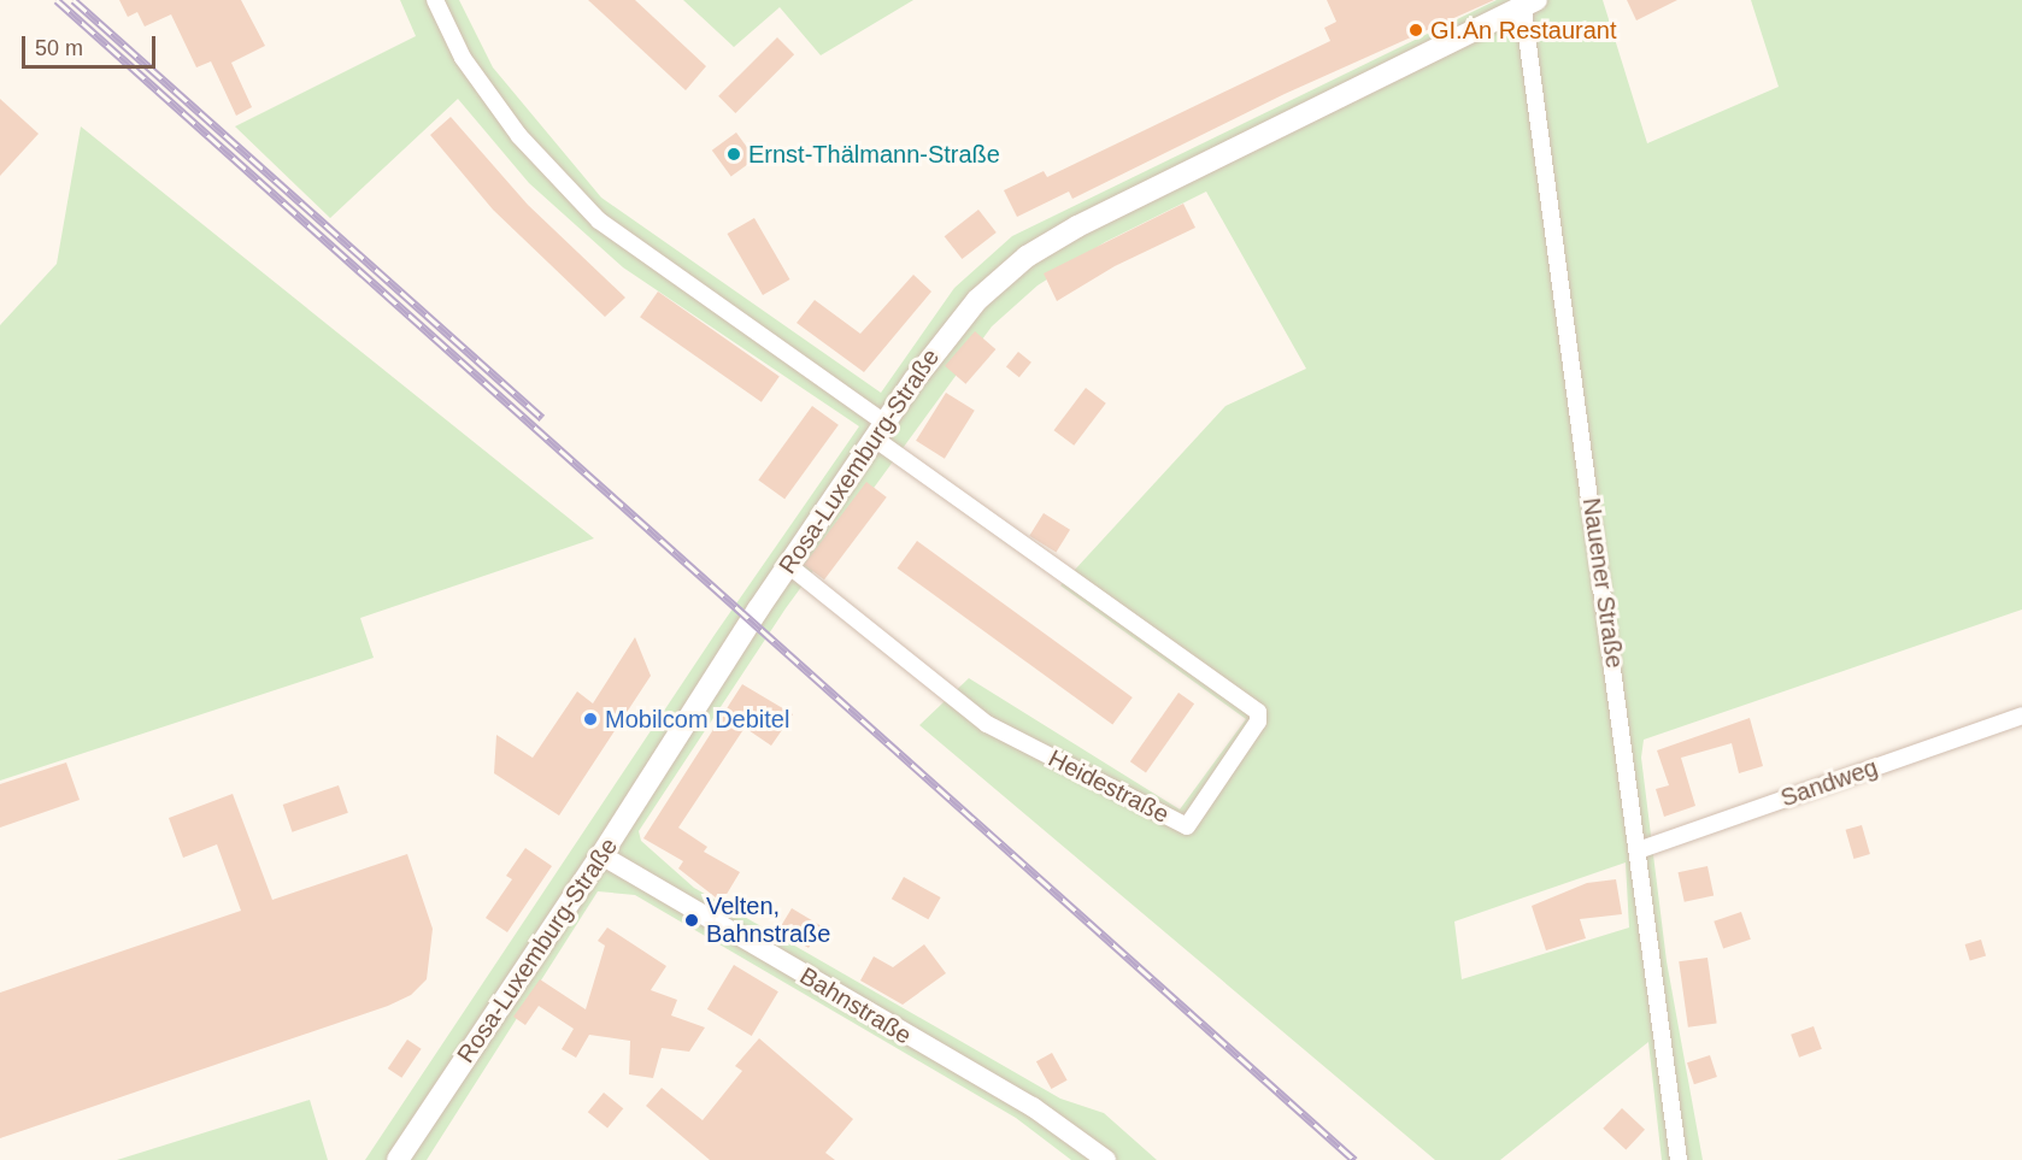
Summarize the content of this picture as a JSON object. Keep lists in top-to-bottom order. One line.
{"streets":{"main road":["Rosa-Luxemburg-Straße"],"street":["Nauener Straße","Sandweg","Heidestraße","Bahnstraße"]},"crossings":[["Rosa-Luxemburg-Straße","Nauener Straße"],["Rosa-Luxemburg-Straße","Heidestraße"],["Rosa-Luxemburg-Straße","Bahnstraße"],["Nauener Straße","Sandweg"]],"places":["GI.An Restaurant","Ernst-Thälmann-Straße","Mobilcom Debitel","Velten, Bahnstraße"],"scale_bar":"50 m"}
